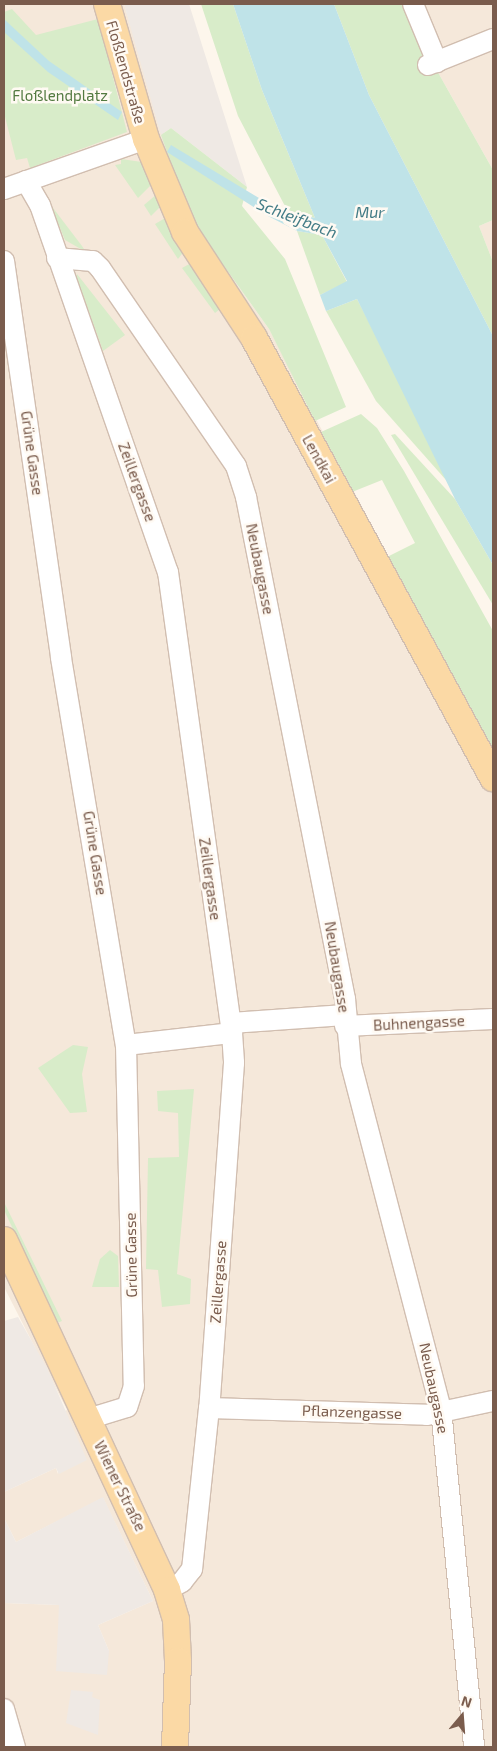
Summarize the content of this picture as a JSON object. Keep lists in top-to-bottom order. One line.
{"streets":{"main road":["Floßlendstraße","Lendkai","Wiener Straße"],"street":["Grüne Gasse","Zeillergasse","Neubaugasse","Buhnengasse","Pflanzengasse"]},"crossings":[["Floßlendstraße","Lendkai"],["Grüne Gasse","Buhnengasse"],["Grüne Gasse","Wiener Straße"],["Zeillergasse","Neubaugasse"],["Zeillergasse","Buhnengasse"],["Zeillergasse","Pflanzengasse"],["Zeillergasse","Wiener Straße"],["Neubaugasse","Buhnengasse"],["Neubaugasse","Pflanzengasse"]],"water":["Mur","Schleifbach"],"parks":["Floßlendplatz"],"north":"top"}
